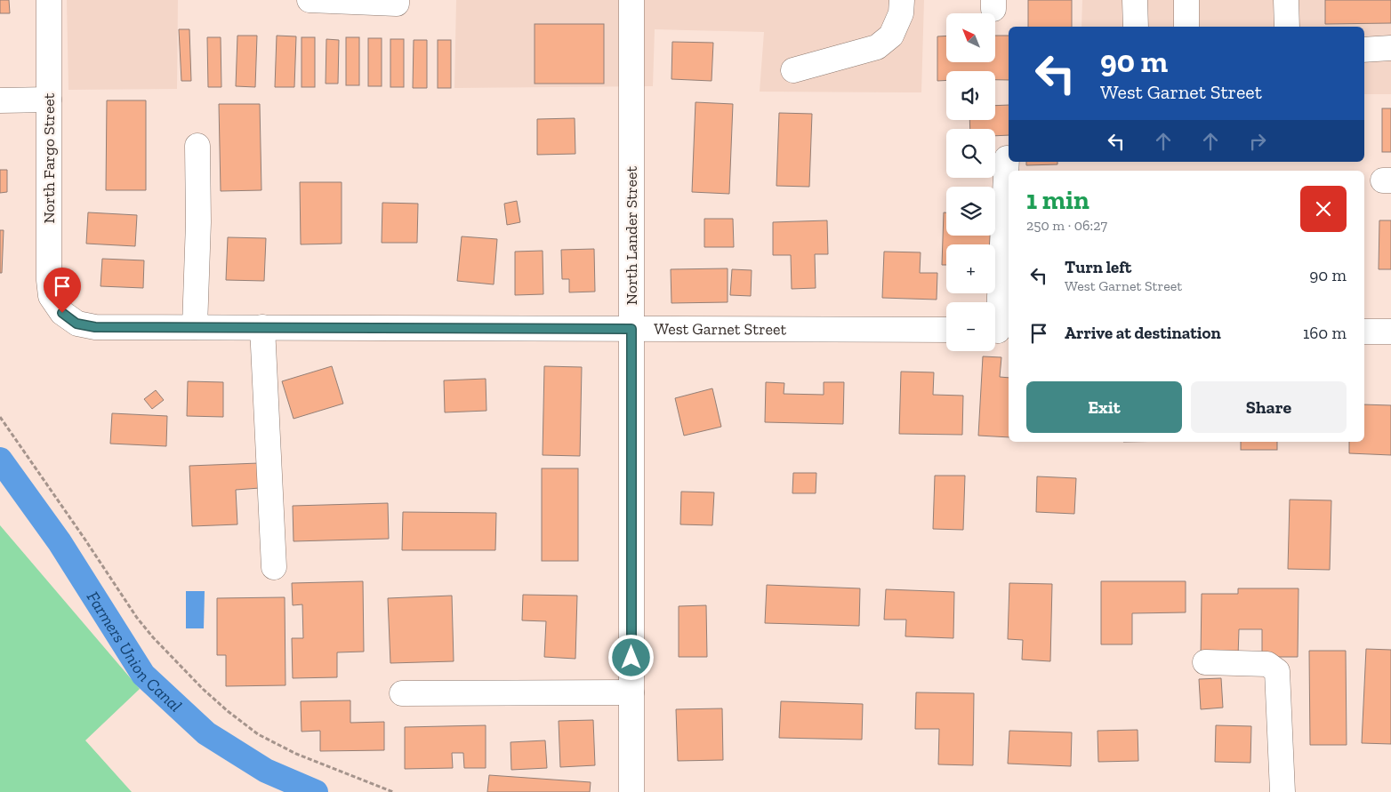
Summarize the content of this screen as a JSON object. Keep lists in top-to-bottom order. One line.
{"streets":{"street":["North Fargo Street","North Lander Street","West Garnet Street"]},"crossings":[["North Fargo Street","West Garnet Street"],["North Lander Street","West Garnet Street"]],"water":["Farmers Union Canal"],"north":"top left","page":{"map_buttons":["+","−"],"turn":["90 m","West Garnet Street"],"heading":["1 min","250 m · 06:27"],"list":[{"name":"Turn left","note":"West Garnet Street","value":"90 m"},{"name":"Arrive at destination","value":"160 m"}],"buttons":["Exit","Share"]}}
